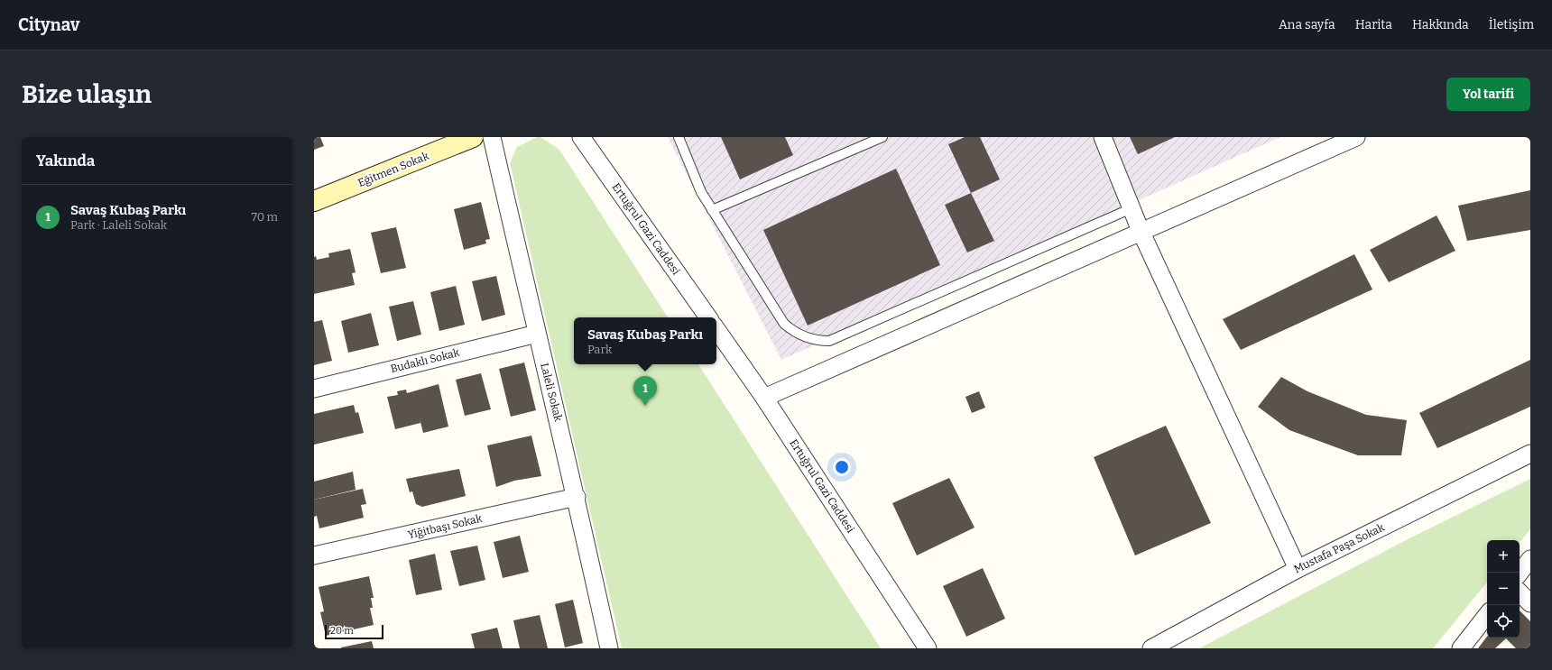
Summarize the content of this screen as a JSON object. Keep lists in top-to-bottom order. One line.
{"streets":{"street":["Eğitmen Sokak","Ertuğrul Gazi Caddesi","Budaklı Sokak","Laleli Sokak","Yiğitbaşı Sokak","Mustafa Paşa Sokak"]},"crossings":[["Budaklı Sokak","Laleli Sokak"],["Laleli Sokak","Yiğitbaşı Sokak"]],"scale_bar":"20 m","page":{"header":"Citynav","nav":["Ana sayfa","Harita","Hakkında","İletişim"],"buttons":"Yol tarifi","title":"Bize ulaşın","heading":"Yakında","list":[{"mark":"1","name":"Savaş Kubaş Parkı","note":"Park · Laleli Sokak","value":"70 m"}],"popup":["Savaş Kubaş Parkı","Park"],"pins":"1","map_buttons":["+","−"],"scale":"20 m"}}
